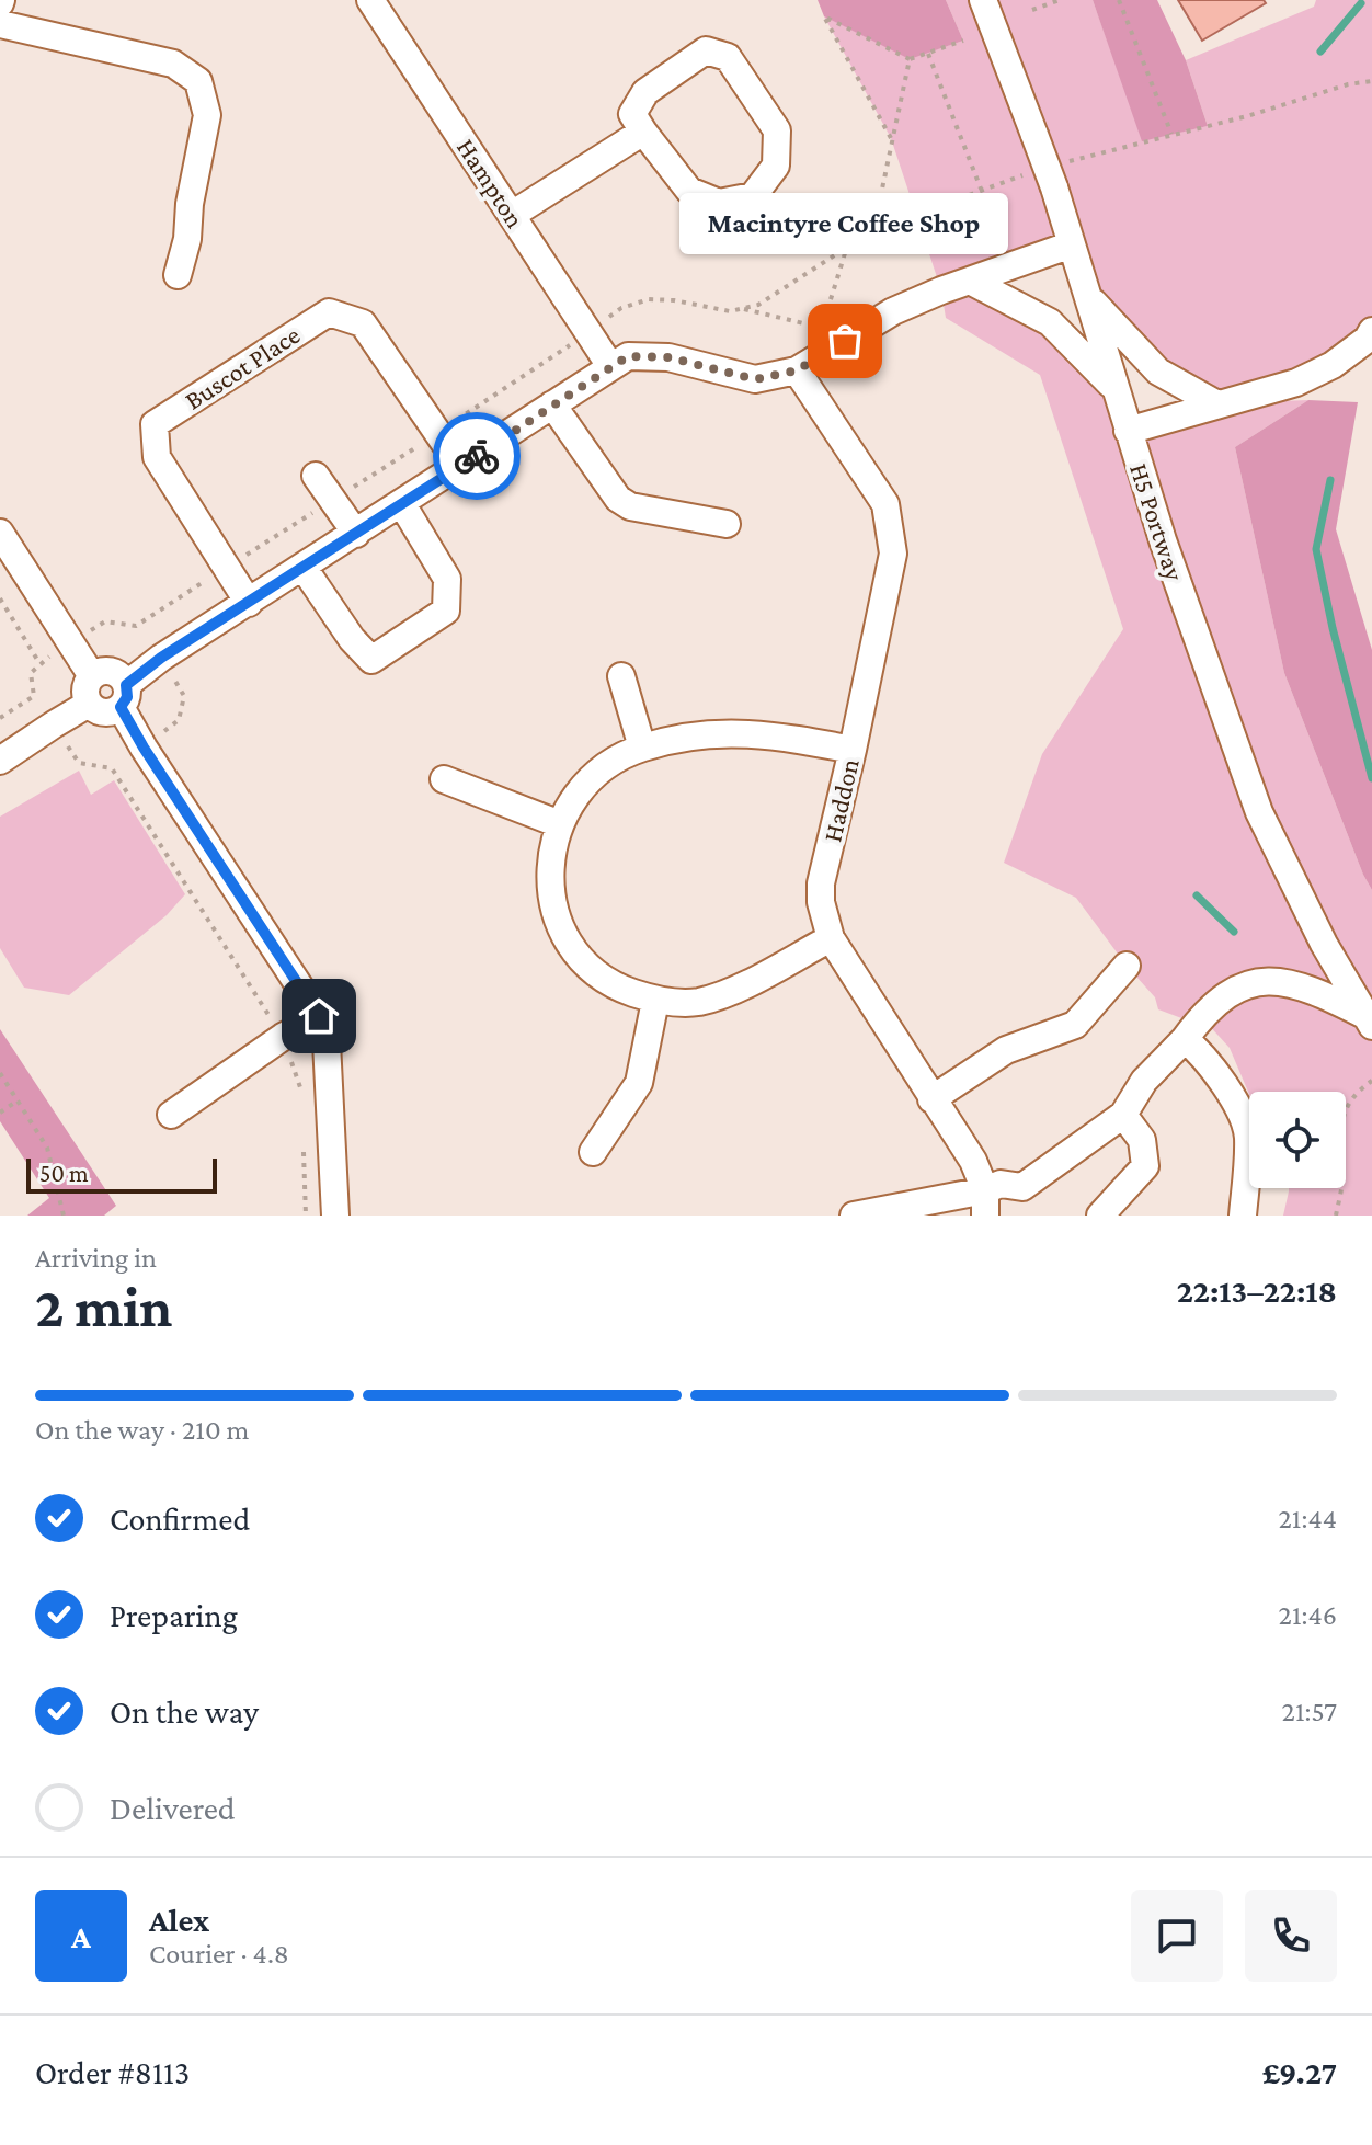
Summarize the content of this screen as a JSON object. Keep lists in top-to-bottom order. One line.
{"streets":{"street":["Hampton","Buscot Place","H5 Portway","Haddon"]},"places":["Macintyre Coffee Shop"],"scale_bar":"50 m","page":{"bubble":"Macintyre Coffee Shop","scale":"50 m","heading":["2 min","Arriving in","22:13–22:18"],"panel":["Alex","Courier · 4.8","Order #8113","£9.27"],"bar":"On the way · 210 m","list":[["Confirmed","21:44"],["Preparing","21:46"],["On the way","21:57"],"Delivered"],"round":"A"}}
